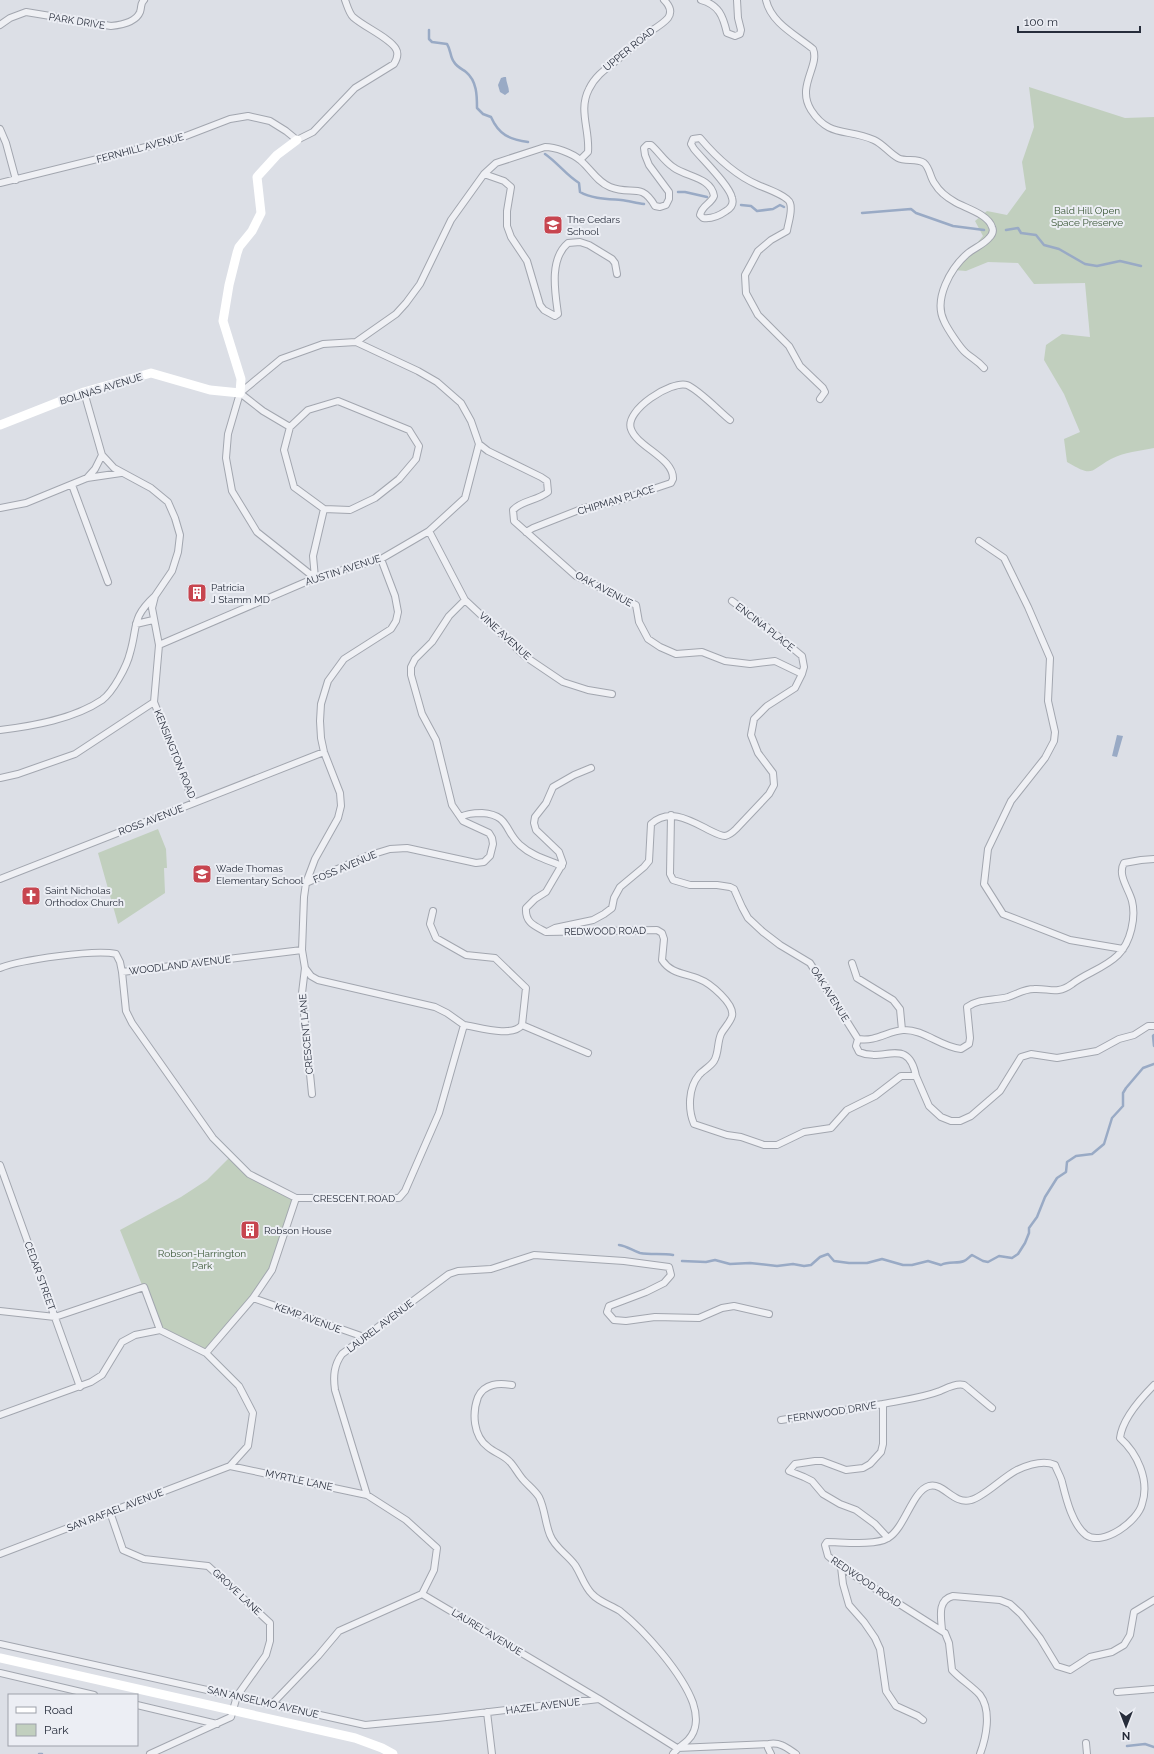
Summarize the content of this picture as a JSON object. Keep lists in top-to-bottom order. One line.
{"streets":{"street":["PARK DRIVE","UPPER ROAD","FERNHILL AVENUE","BOLINAS AVENUE","CHIPMAN PLACE","AUSTIN AVENUE","OAK AVENUE","ENCINA PLACE","VINE AVENUE","KENSINGTON ROAD","ROSS AVENUE","FOSS AVENUE","REDWOOD ROAD","WOODLAND AVENUE","CRESCENT LANE","CRESCENT ROAD","CEDAR STREET","KEMP AVENUE","LAUREL AVENUE","FERNWOOD DRIVE","MYRTLE LANE","SAN RAFAEL AVENUE","GROVE LANE","SAN ANSELMO AVENUE","HAZEL AVENUE"]},"crossings":[["BOLINAS AVENUE","KENSINGTON ROAD"],["CHIPMAN PLACE","OAK AVENUE"],["AUSTIN AVENUE","OAK AVENUE"],["AUSTIN AVENUE","VINE AVENUE"],["AUSTIN AVENUE","KENSINGTON ROAD"],["AUSTIN AVENUE","CRESCENT LANE"],["OAK AVENUE","ENCINA PLACE"],["KENSINGTON ROAD","ROSS AVENUE"],["ROSS AVENUE","CRESCENT LANE"],["FOSS AVENUE","CRESCENT LANE"],["REDWOOD ROAD","FERNWOOD DRIVE"],["WOODLAND AVENUE","CRESCENT LANE"],["WOODLAND AVENUE","CRESCENT ROAD"],["KEMP AVENUE","LAUREL AVENUE"],["LAUREL AVENUE","MYRTLE LANE"],["LAUREL AVENUE","HAZEL AVENUE"],["MYRTLE LANE","SAN RAFAEL AVENUE"],["SAN RAFAEL AVENUE","GROVE LANE"],["GROVE LANE","SAN ANSELMO AVENUE"],["SAN ANSELMO AVENUE","HAZEL AVENUE"]],"parks":["Bald Hill Open Space Preserve","Robson-Harrington Park"],"places":{"school or university":["The Cedars School","Wade Thomas Elementary School"],"building":["Patricia J Stamm MD","Robson House"],"church":["Saint Nicholas Orthodox Church"]},"legend":["Road","Park"],"scale_bar":"100 m","north":"bottom"}
